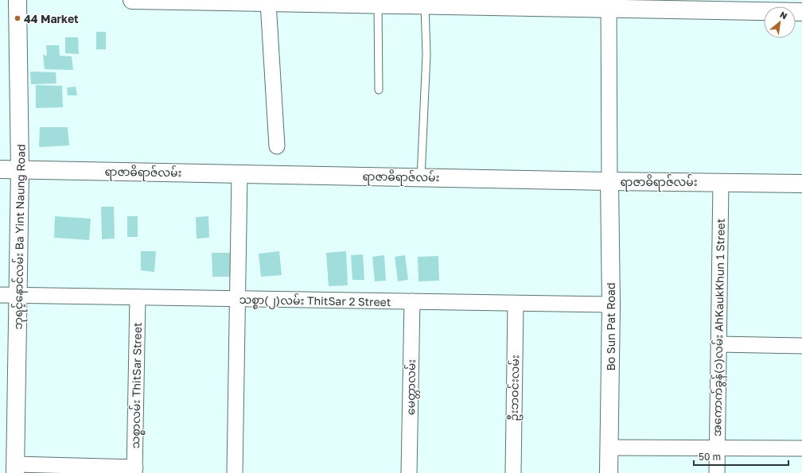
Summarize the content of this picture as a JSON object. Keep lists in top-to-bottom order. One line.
{"streets":{"street":["ရာဇာဓိရာဇ်လမ်း","ဘုရင့်နောင်လမ်း Ba Yint Naung Road","သစ္စာ(၂)လမ်း ThitSar 2 Street","Bo Sun Pat Road","အကောက်ခွန်(၁)လမ်း AhKaukKhun 1 Street","သစ္စာလမ်း ThitSar Street","မေတ္တာလမ်း","ဦးဘဝင်းလမ်း"]},"crossings":[["ရာဇာဓိရာဇ်လမ်း","ဘုရင့်နောင်လမ်း Ba Yint Naung Road"],["ရာဇာဓိရာဇ်လမ်း","Bo Sun Pat Road"],["ရာဇာဓိရာဇ်လမ်း","အကောက်ခွန်(၁)လမ်း AhKaukKhun 1 Street"],["ဘုရင့်နောင်လမ်း Ba Yint Naung Road","သစ္စာ(၂)လမ်း ThitSar 2 Street"],["သစ္စာ(၂)လမ်း ThitSar 2 Street","Bo Sun Pat Road"],["သစ္စာ(၂)လမ်း ThitSar 2 Street","သစ္စာလမ်း ThitSar Street"],["သစ္စာ(၂)လမ်း ThitSar 2 Street","မေတ္တာလမ်း"],["သစ္စာ(၂)လမ်း ThitSar 2 Street","ဦးဘဝင်းလမ်း"]],"places":["44 Market"],"scale_bar":"50 m","north":"top right"}
